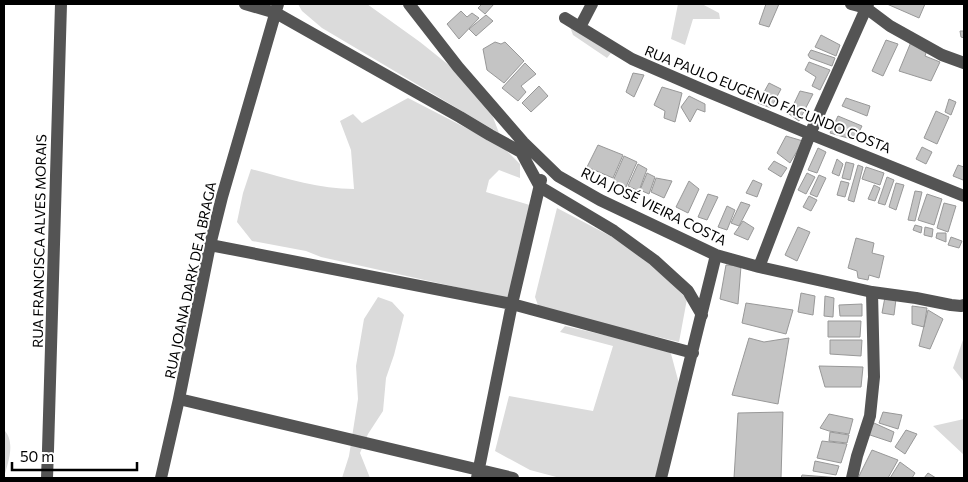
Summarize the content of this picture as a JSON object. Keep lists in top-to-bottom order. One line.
{"streets":{"street":["RUA PAULO EUGENIO FACUNDO COSTA","RUA JOSÉ VIEIRA COSTA","RUA FRANCISCA ALVES MORAIS","RUA JOANA DARK DE A BRAGA"]},"scale_bar":"50 m"}
